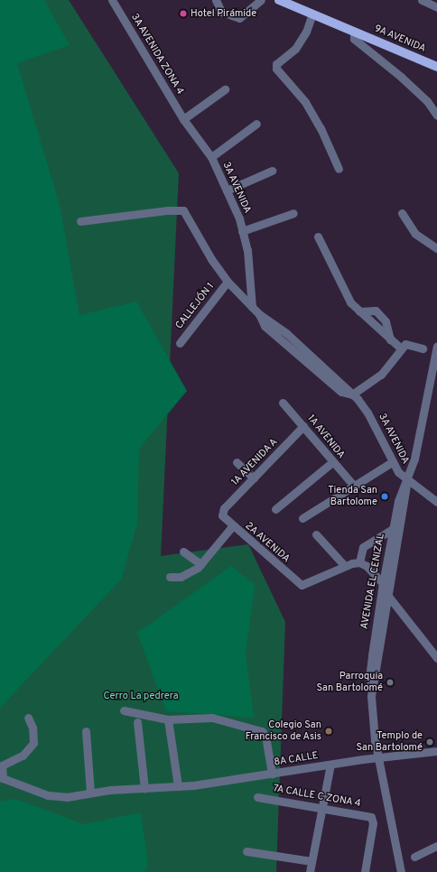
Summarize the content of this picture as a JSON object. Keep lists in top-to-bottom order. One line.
{"streets":{"main road":["9A AVENIDA"],"street":["3A AVENIDA ZONA 4","3A AVENIDA","CALLEJÓN 1","1A AVENIDA","1A AVENIDA A","2A AVENIDA","AVENIDA EL CENIZAL","8A CALLE","7A CALLE C ZONA 4"]},"crossings":[["3A AVENIDA ZONA 4","3A AVENIDA"],["3A AVENIDA","AVENIDA EL CENIZAL"],["1A AVENIDA","1A AVENIDA A"],["1A AVENIDA A","2A AVENIDA"],["AVENIDA EL CENIZAL","8A CALLE"]],"parks":["Cerro La pedrera"],"places":["Hotel Pirámide","Tienda San Bartolome","Parroquia San Bartolomé","Colegio San Francisco de Asis","Templo de San Bartolomé"]}
